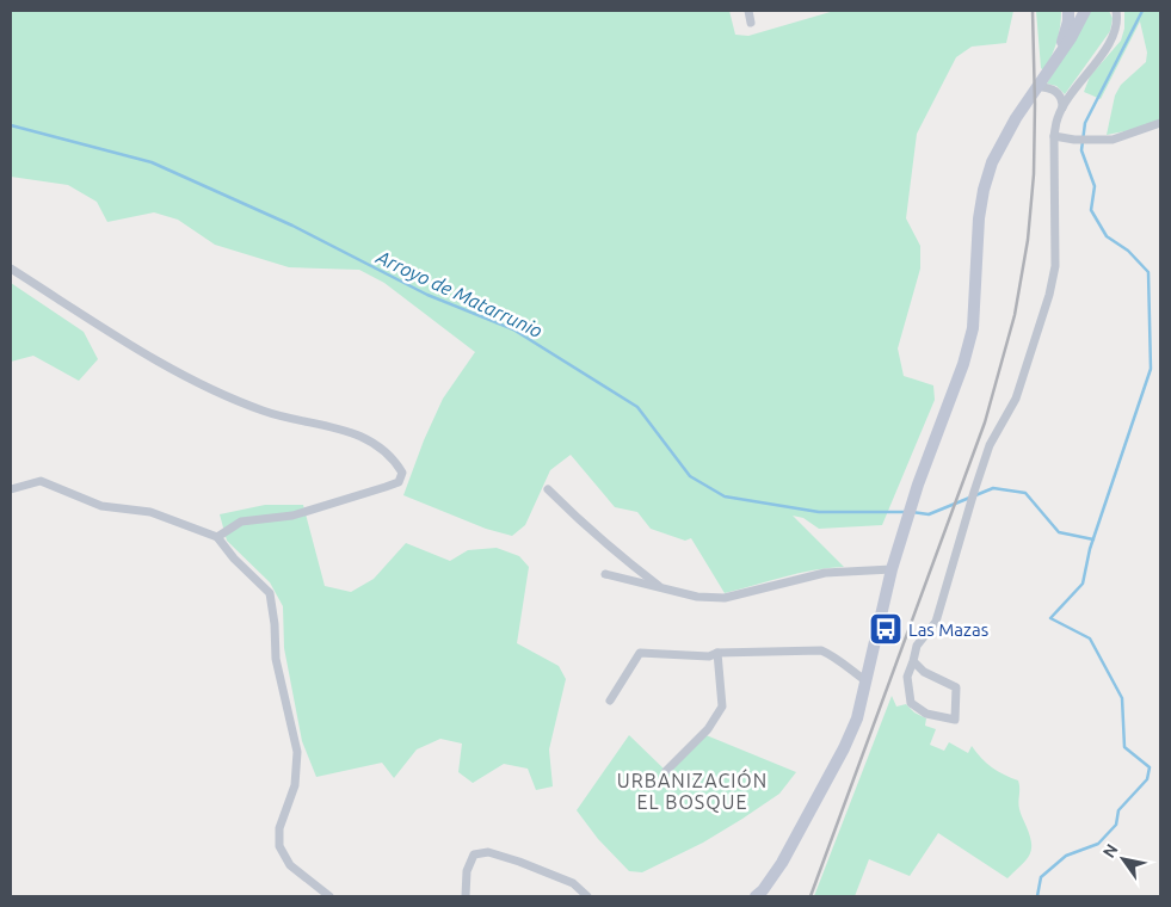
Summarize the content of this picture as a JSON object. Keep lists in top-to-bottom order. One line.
{"districts":["URBANIZACIÓN EL BOSQUE"],"water":["Arroyo de Matarrunio"],"places":{"bus stop":["Las Mazas"]},"north":"top left"}
